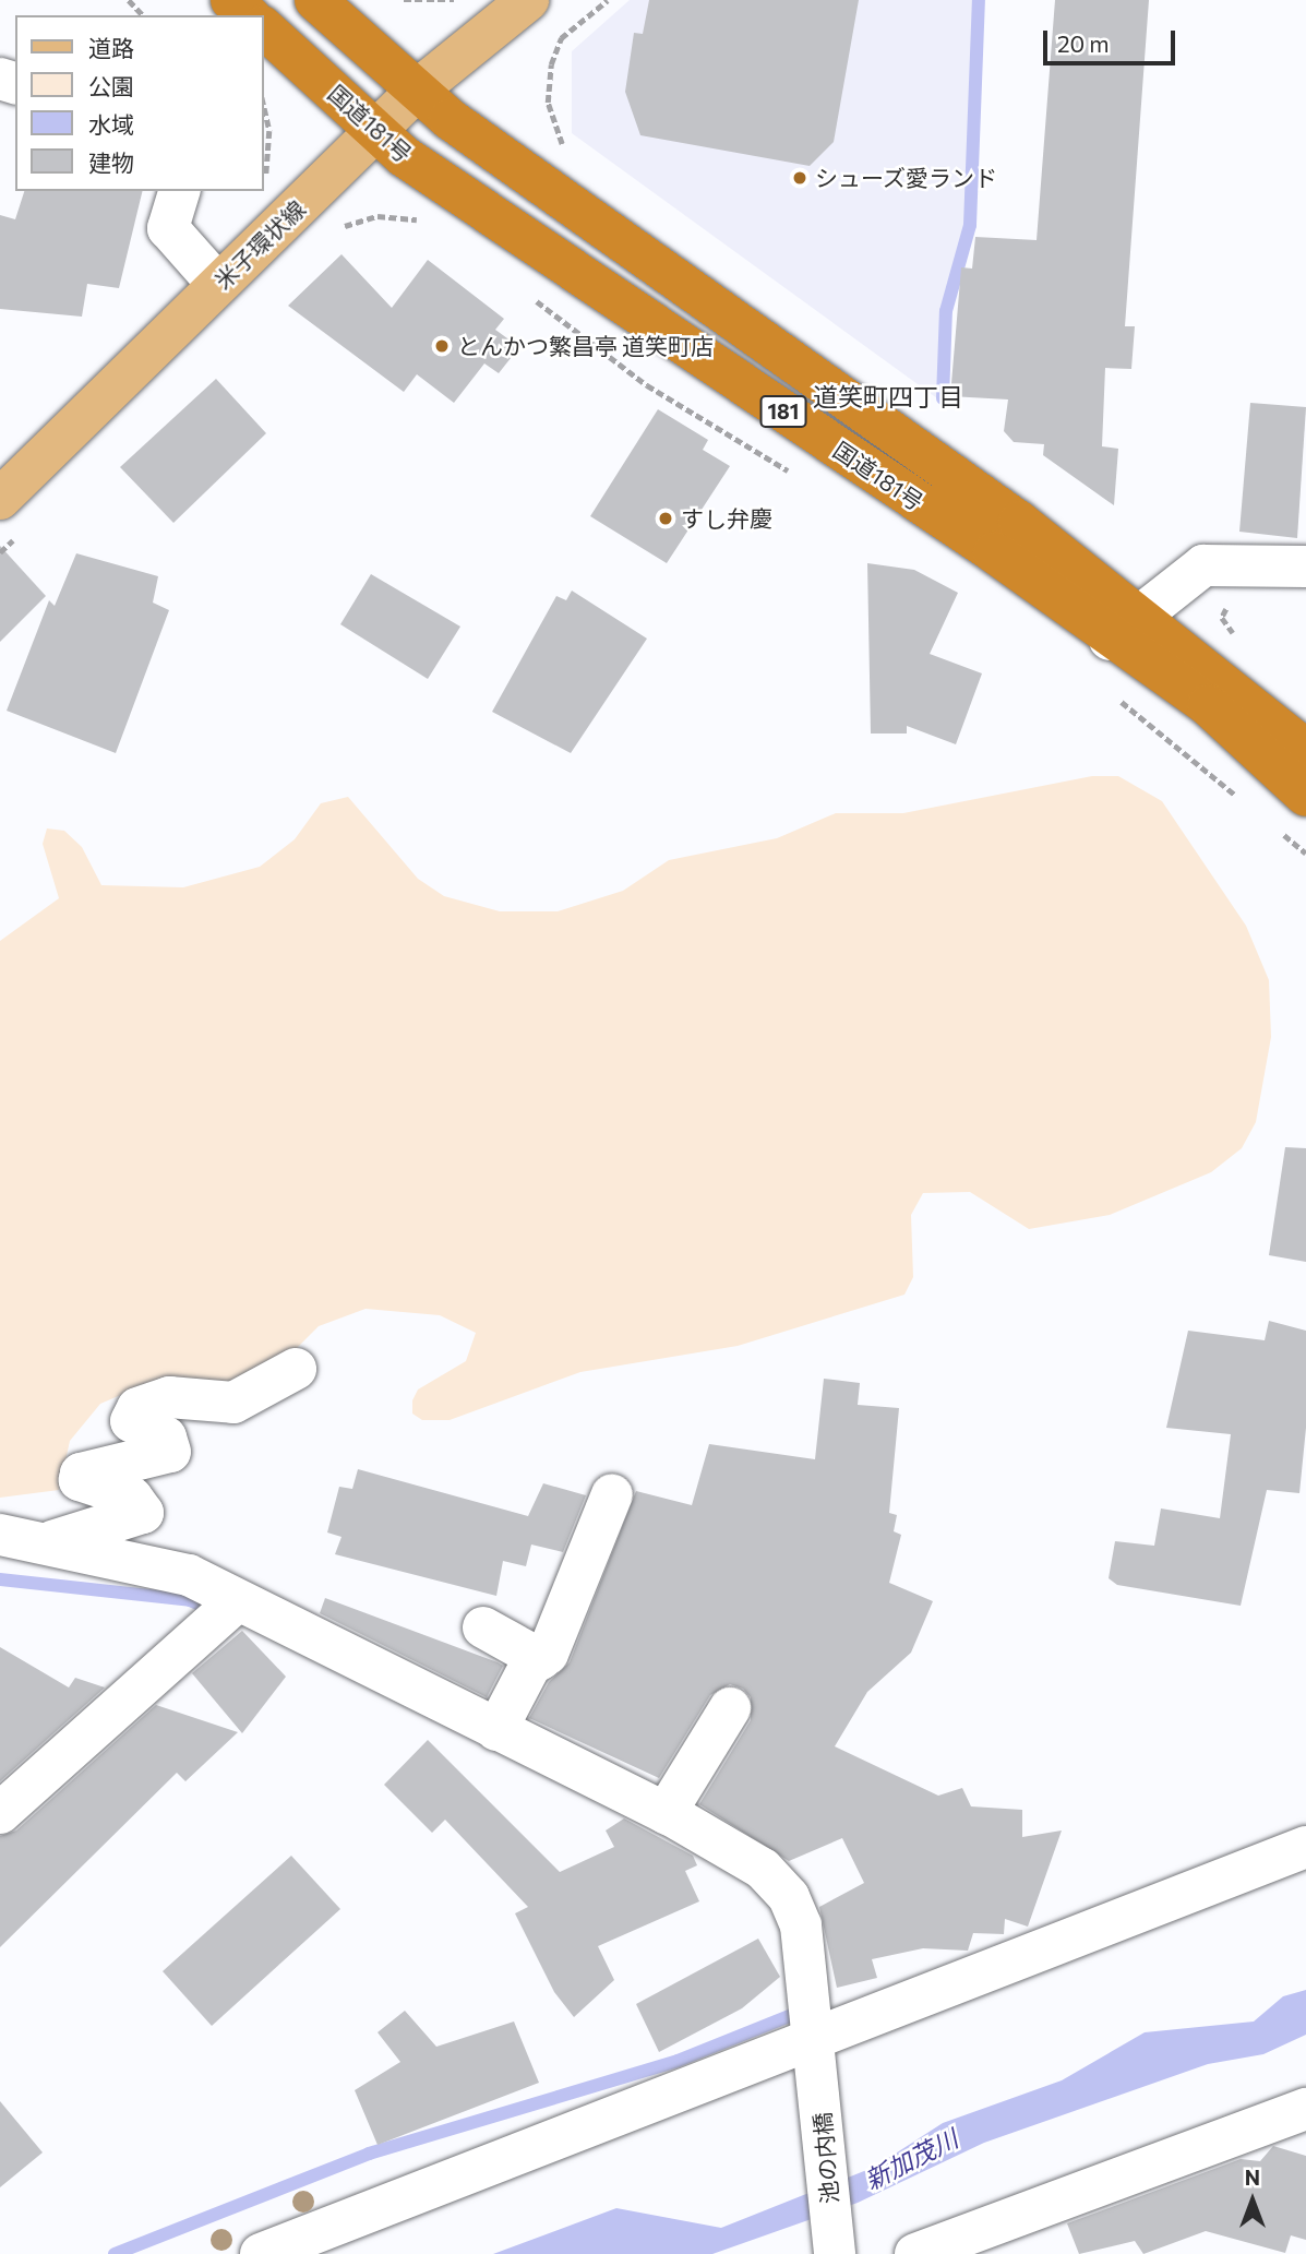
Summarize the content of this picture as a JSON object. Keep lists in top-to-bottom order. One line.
{"streets":{"highway":["国道181号","181"],"main road":["米子環状線"],"street":["池の内橋"]},"crossings":[["国道181号","米子環状線"]],"districts":["道笑町四丁目"],"water":["新加茂川"],"places":["シューズ愛ランド","とんかつ繁昌亭 道笑町店","すし弁慶"],"legend":["道路","公園","水域","建物"],"scale_bar":"20 m","north":"top"}
